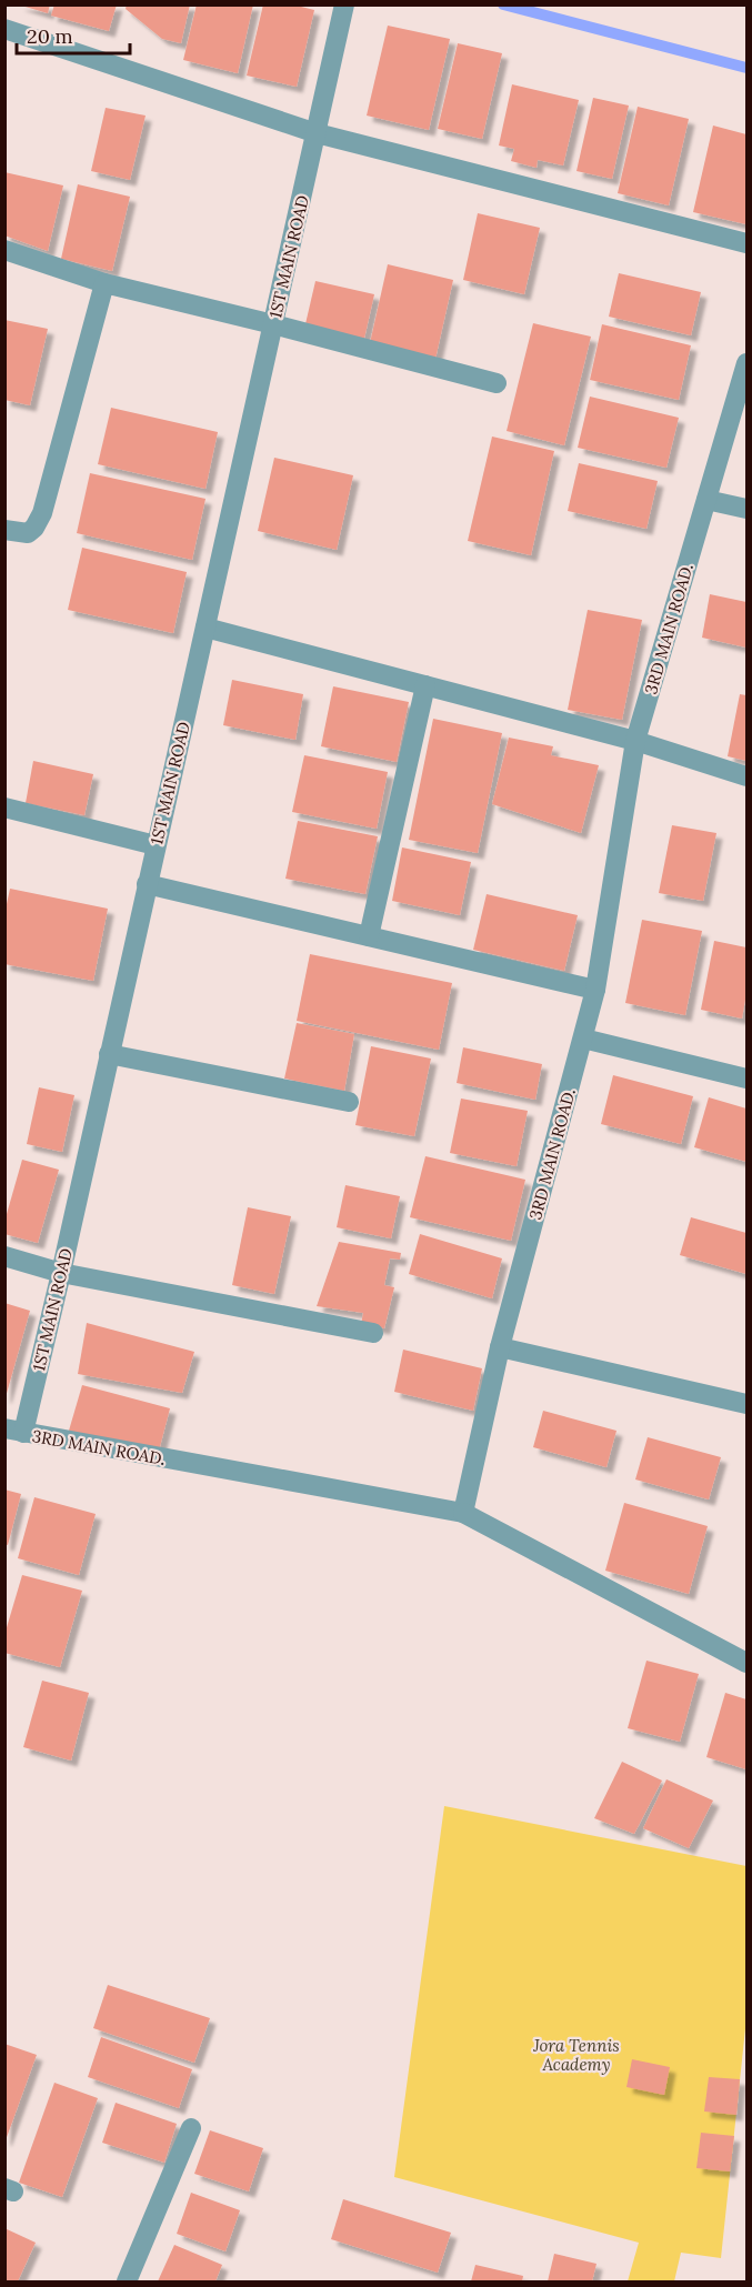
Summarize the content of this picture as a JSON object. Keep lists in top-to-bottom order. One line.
{"streets":{"street":["1ST MAIN ROAD","3RD MAIN ROAD."]},"crossings":[["1ST MAIN ROAD","3RD MAIN ROAD."]],"parks":["Jora Tennis Academy"],"scale_bar":"20 m"}
